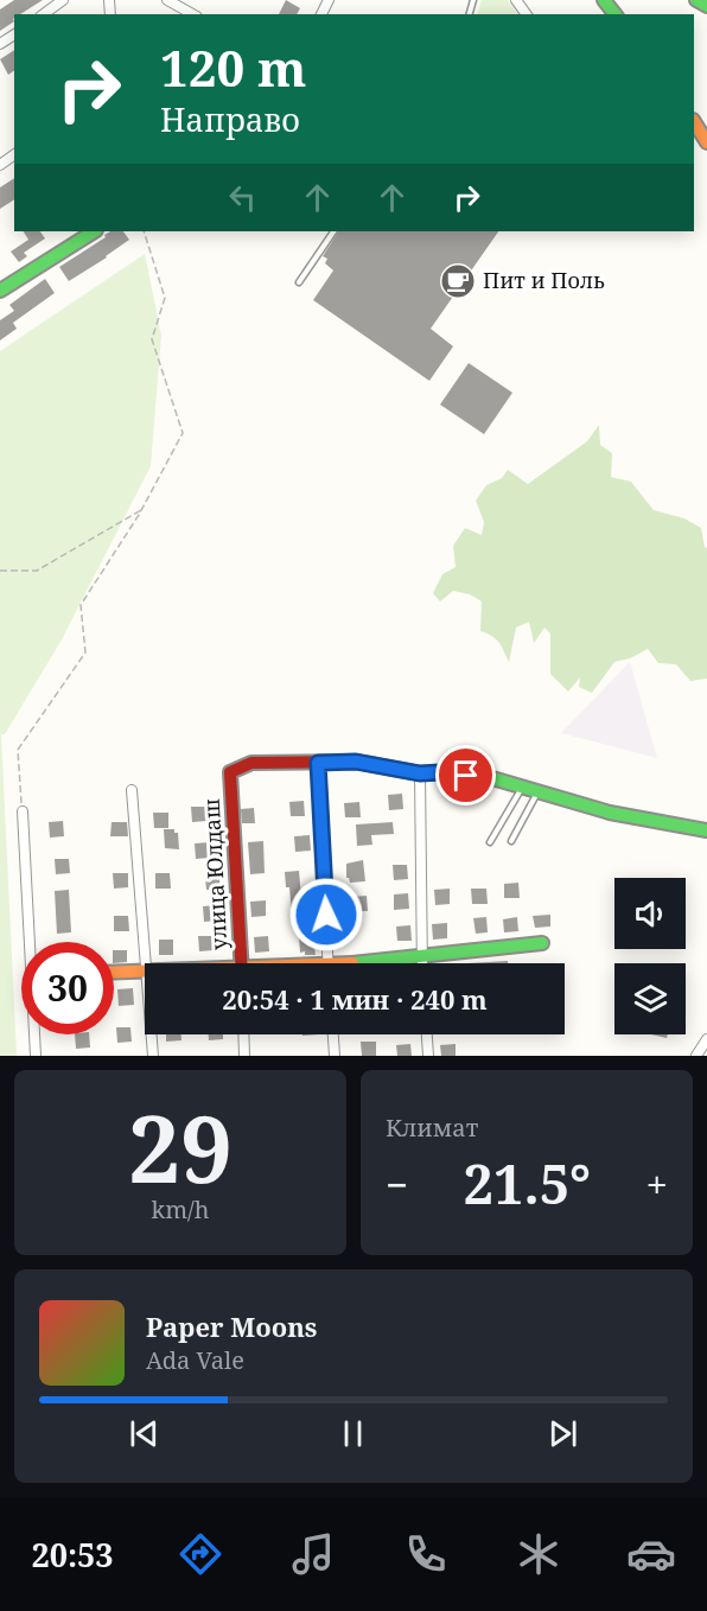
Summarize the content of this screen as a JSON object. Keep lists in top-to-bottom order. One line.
{"streets":{"street":["улица Юлдаш"]},"places":{"cafe":["Пит и Поль"]},"page":{"turn":["120 m","Направо"],"limit":"30","trip":"20:54 · 1 мин · 240 m","tile":[["29","km/h"],"Климат"],"heat":["−","21.5°","+"],"song":["Paper Moons","Ada Vale"],"tabs":"20:53"}}
